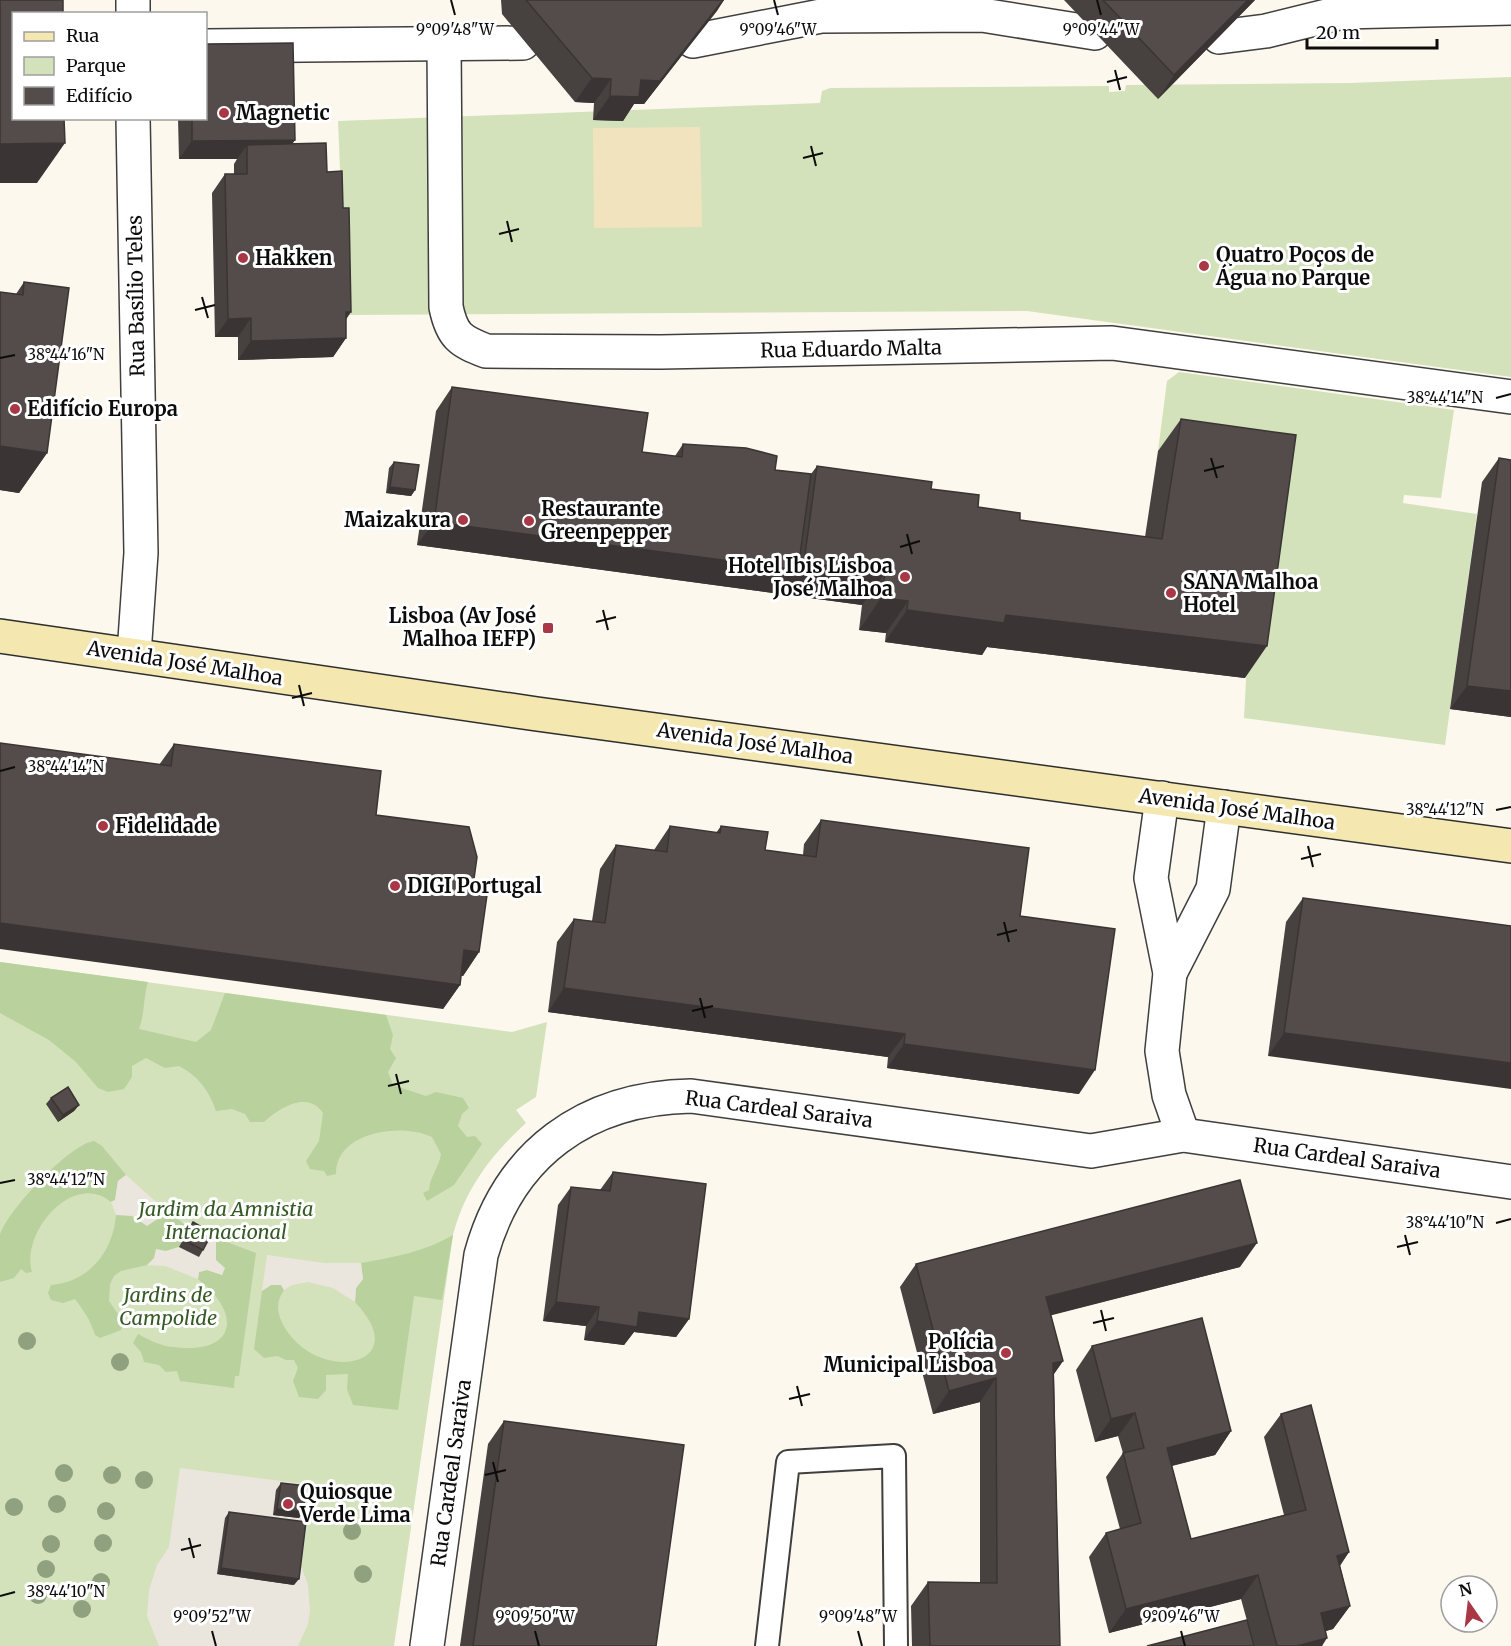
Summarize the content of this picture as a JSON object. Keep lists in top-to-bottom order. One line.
{"streets":{"street":["Rua Basílio Teles","Rua Eduardo Malta","Avenida José Malhoa","Rua Cardeal Saraiva"]},"crossings":[["Rua Basílio Teles","Avenida José Malhoa"]],"parks":["Jardim da Amnistia Internacional","Jardins de Campolide"],"places":{"other":["Magnetic","Hakken","Quatro Poços de Água no Parque","Edifício Europa","Maizakura","Restaurante Greenpepper","Hotel Ibis Lisboa José Malhoa","SANA Malhoa Hotel","Fidelidade","DIGI Portugal","Polícia Municipal Lisboa","Quiosque Verde Lima"],"transit":["Lisboa (Av José Malhoa IEFP)"]},"legend":["Rua","Parque","Edifício"],"scale_bar":"20 m","north":"top","coordinates":["9°09'48\"W","9°09'46\"W","9°09'44\"W","38°44'16\"N","38°44'14\"N","38°44'12\"N","38°44'10\"N","9°09'52\"W","9°09'50\"W"]}
